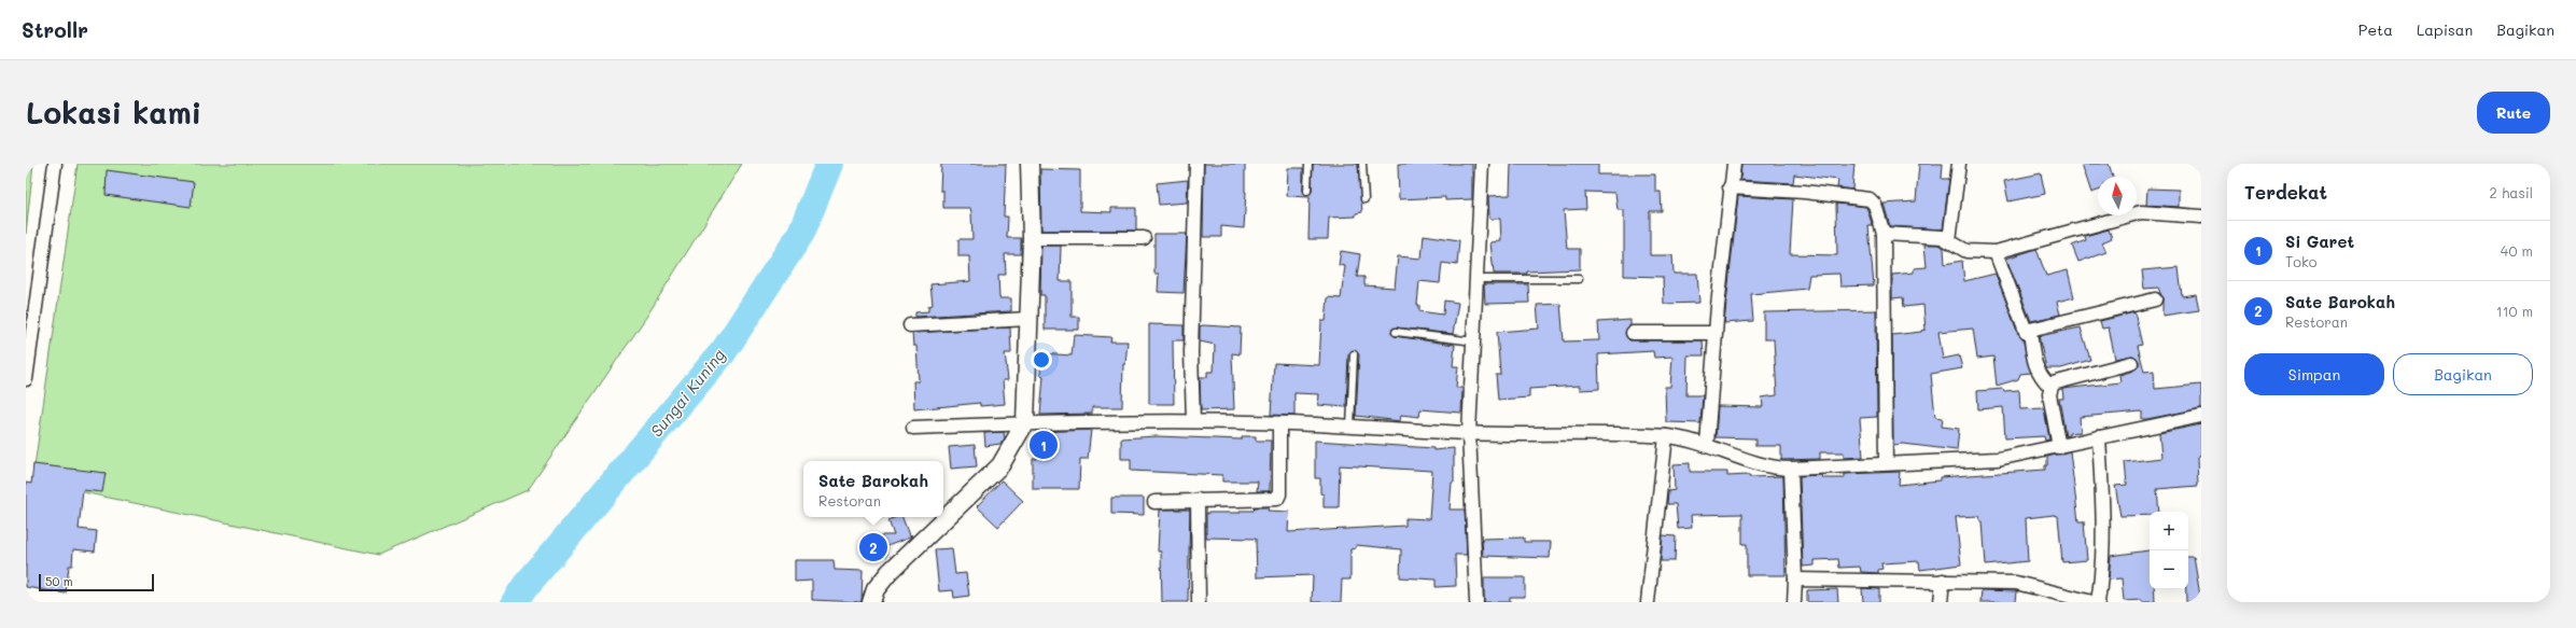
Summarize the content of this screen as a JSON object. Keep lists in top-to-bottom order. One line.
{"water":["Sungai Kuning"],"scale_bar":"50 m","north":"top","page":{"header":"Strollr","nav":["Peta","Lapisan","Bagikan"],"buttons":["Rute",["Simpan","Bagikan"]],"title":"Lokasi kami","heading":["Terdekat","2 hasil"],"list":[{"mark":"1","name":"Si Garet","note":"Toko","value":"40 m"},{"mark":"2","name":"Sate Barokah","note":"Restoran","value":"110 m"}],"pins":["1","2"],"popup":["Sate Barokah","Restoran"],"map_buttons":["+","−"],"scale":"50 m"}}
